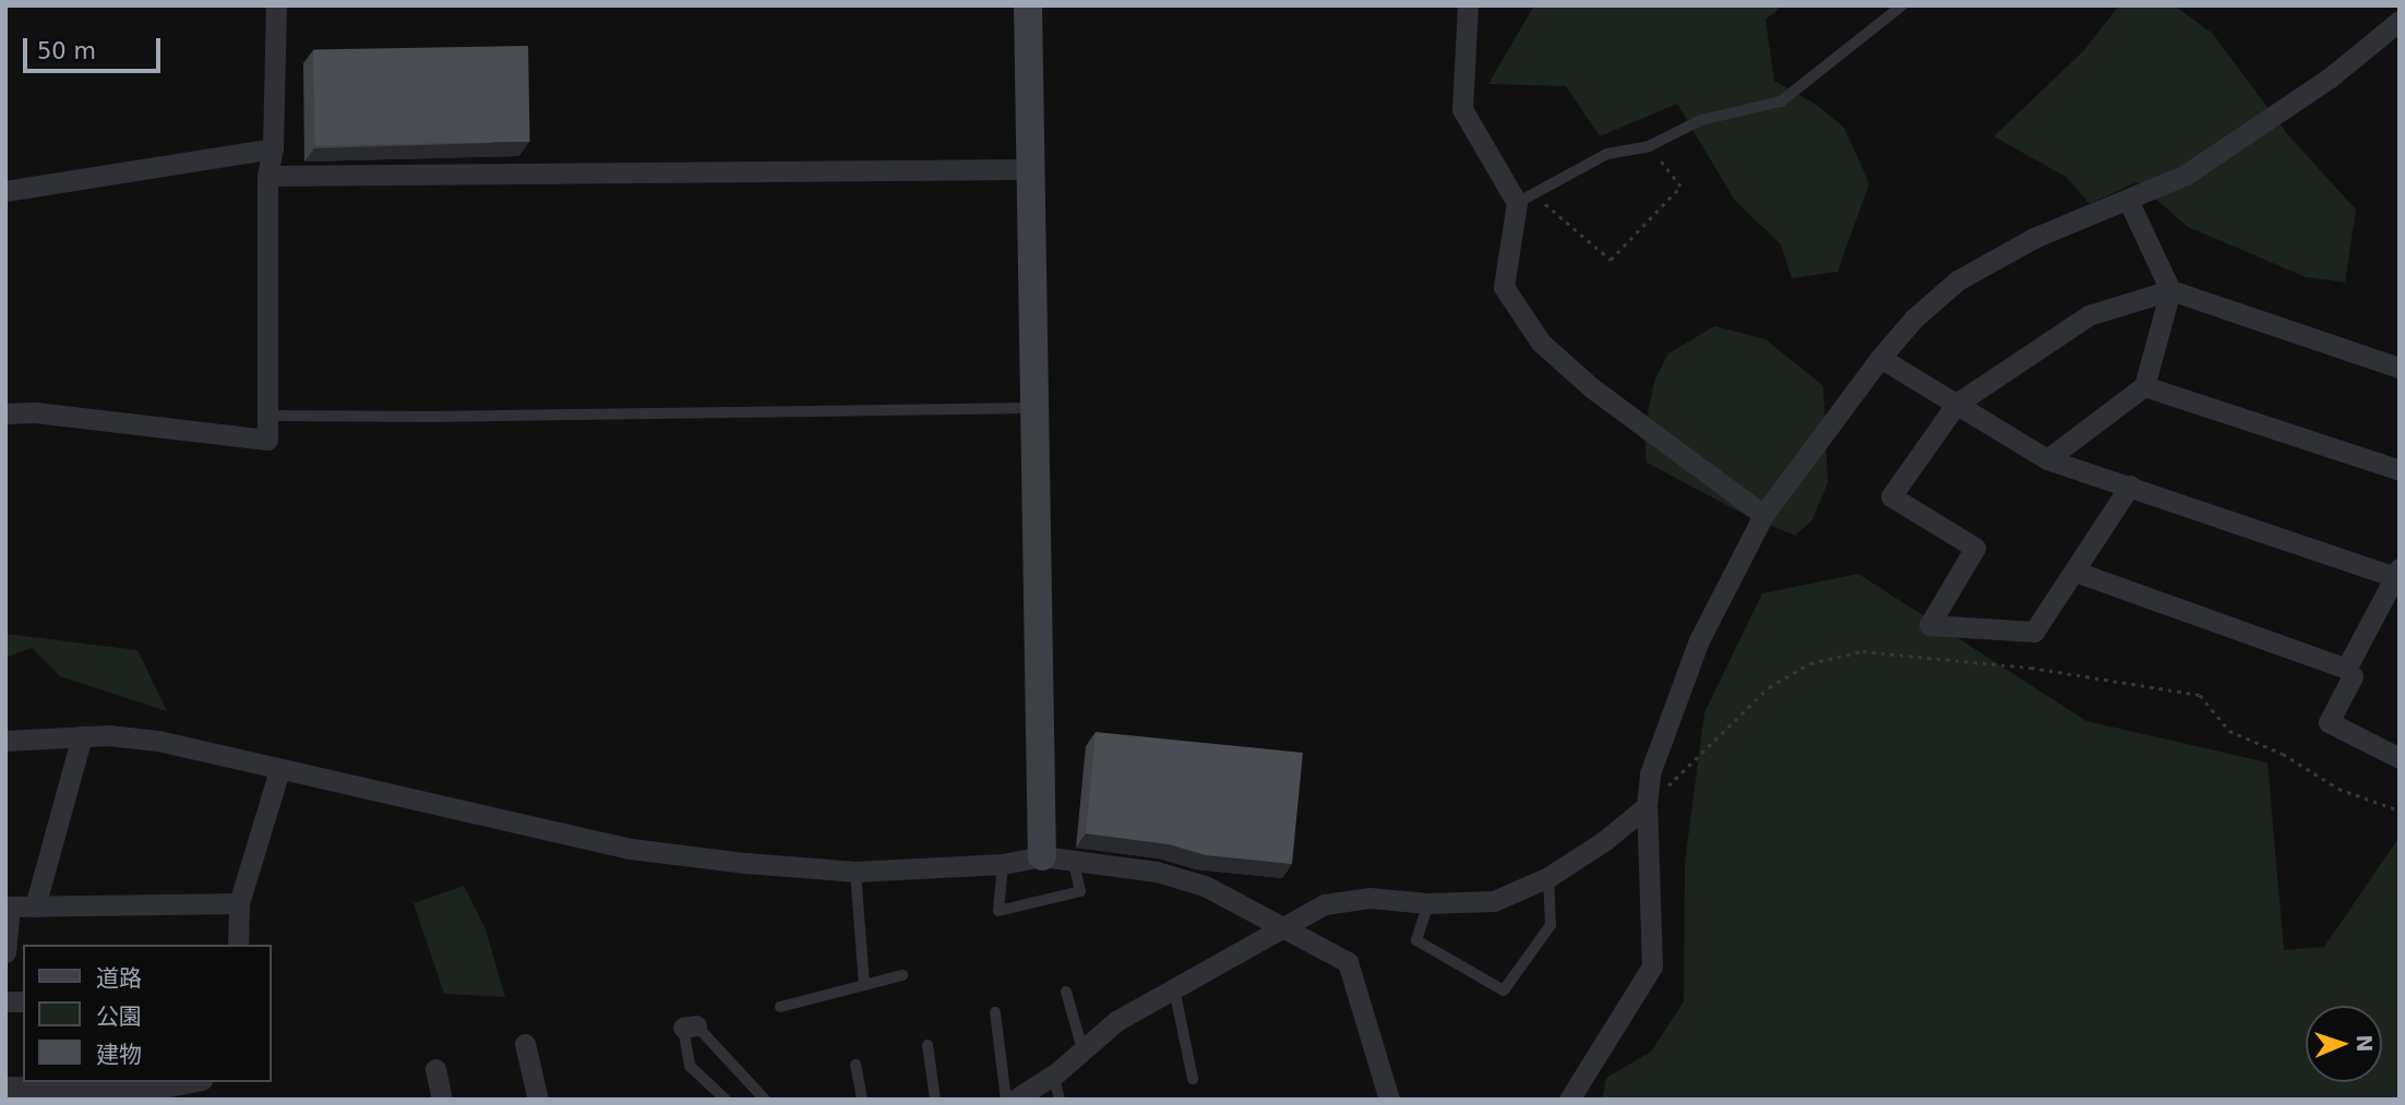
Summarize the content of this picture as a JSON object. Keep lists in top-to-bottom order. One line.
{"legend":["道路","公園","建物"],"scale_bar":"50 m","north":"right"}
